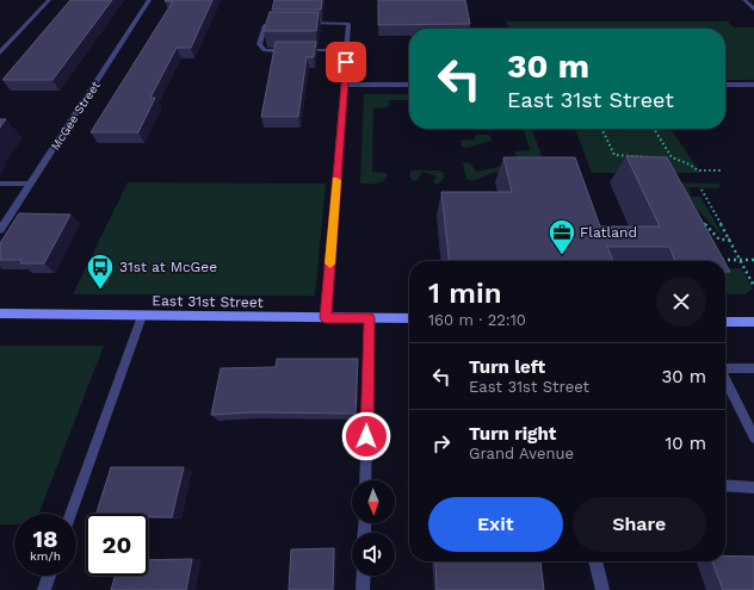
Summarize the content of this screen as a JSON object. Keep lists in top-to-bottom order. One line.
{"streets":{"main road":["East 31st Street"],"street":["McGee Street"]},"places":{"office":["Flatland"],"bus stop":["31st at McGee"]},"north":"bottom","page":{"turn":["30 m","East 31st Street"],"heading":["1 min","160 m · 22:10"],"list":[{"name":"Turn left","note":"East 31st Street","value":"30 m"},{"name":"Turn right","note":"Grand Avenue","value":"10 m"}],"buttons":["Exit","Share"],"speed":"18 km/h","limit":"20"}}
